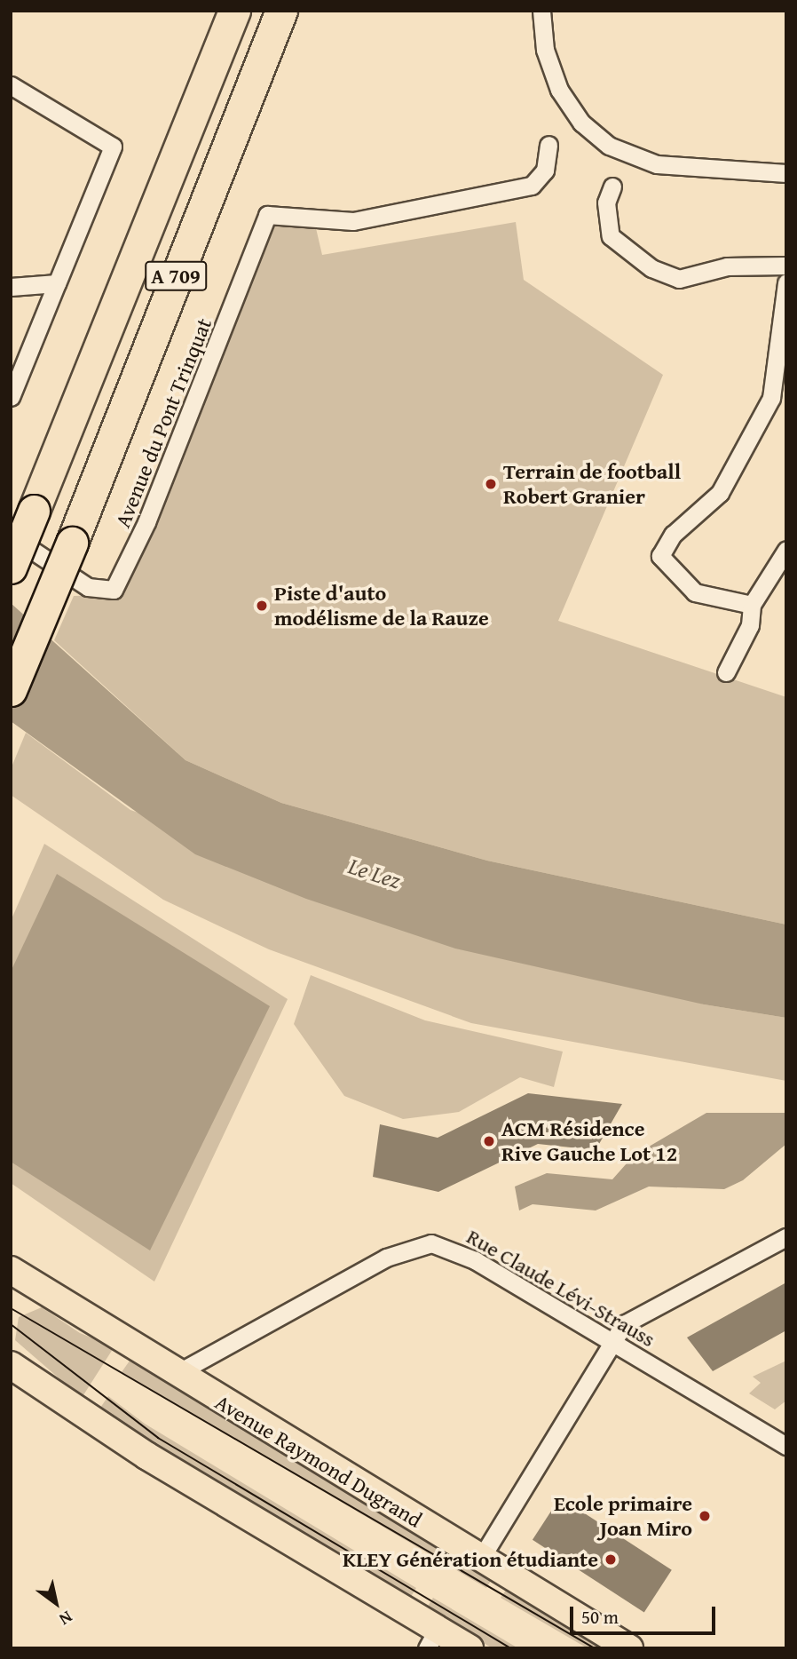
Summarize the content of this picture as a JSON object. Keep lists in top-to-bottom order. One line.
{"streets":{"highway":["A 709"],"main road":["Avenue Raymond Dugrand"],"street":["Avenue du Pont Trinquat","Rue Claude Lévi-Strauss"]},"crossings":[["Rue Claude Lévi-Strauss","Avenue Raymond Dugrand"]],"water":["Le Lez"],"places":["Terrain de football Robert Granier","Piste d'auto modélisme de la Rauze","ACM Résidence Rive Gauche Lot 12","Ecole primaire Joan Miro","KLEY Génération étudiante"],"scale_bar":"50 m","north":"bottom right"}
